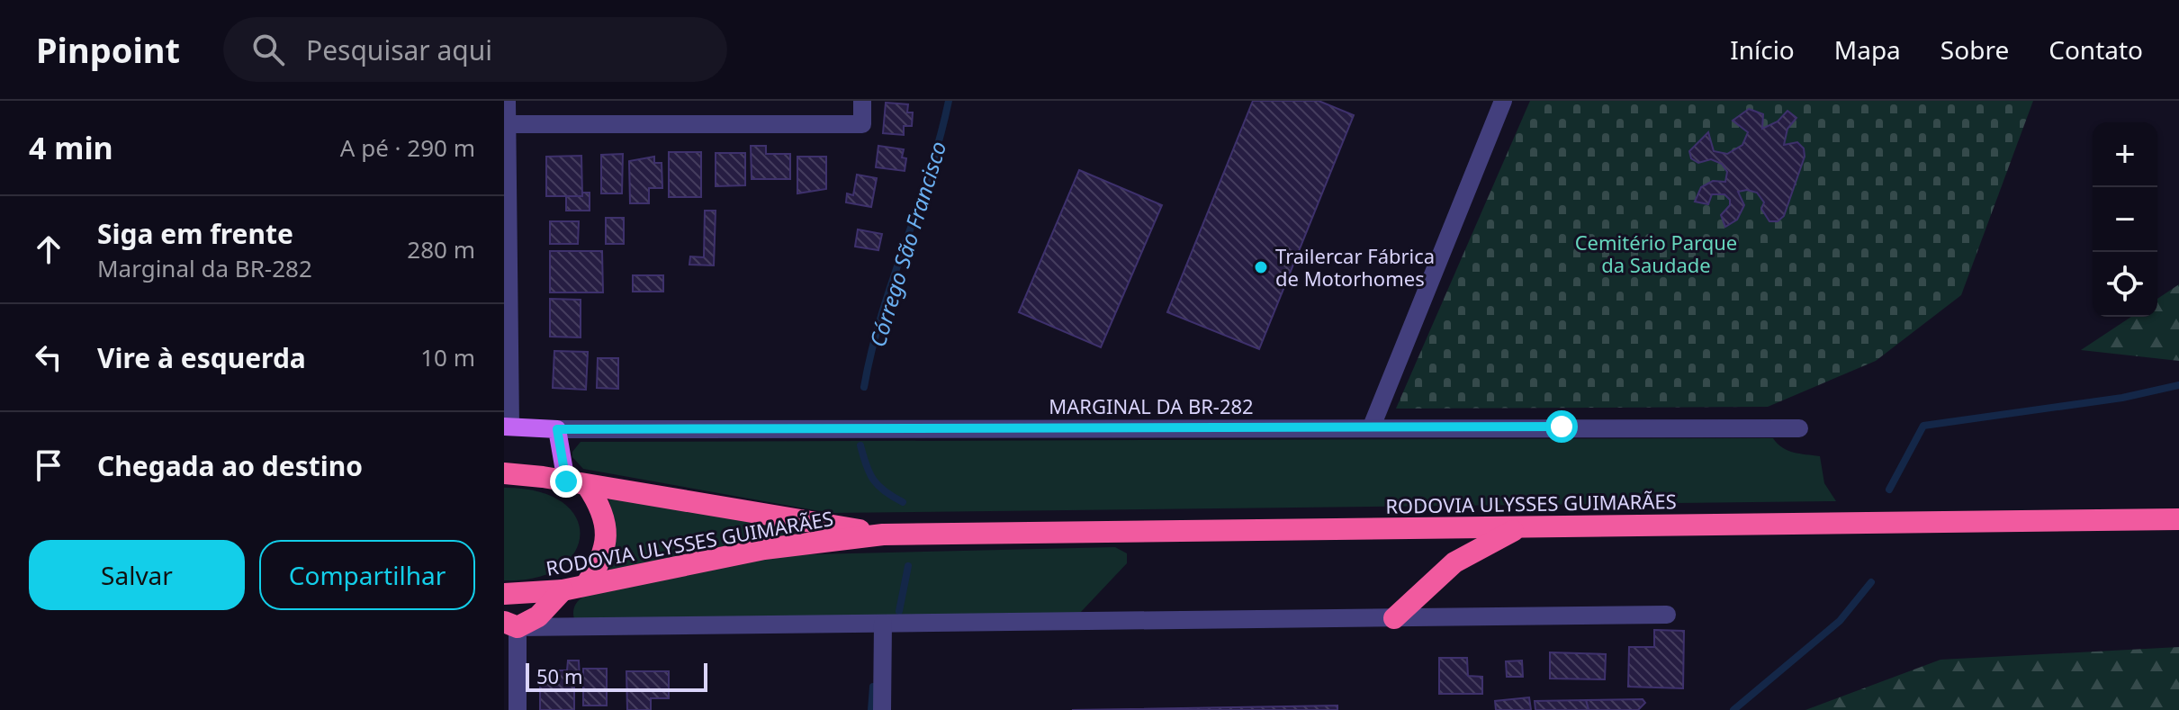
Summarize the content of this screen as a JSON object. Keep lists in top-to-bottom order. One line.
{"streets":{"highway":["RODOVIA ULYSSES GUIMARÃES"],"main road":["MARGINAL DA BR-282"]},"water":["Córrego São Francisco"],"parks":["Cemitério Parque da Saudade"],"places":["Trailercar Fábrica de Motorhomes"],"scale_bar":"50 m","page":{"header":"Pinpoint","search":"Pesquisar aqui","nav":["Início","Mapa","Sobre","Contato"],"heading":["4 min","A pé · 290 m"],"map_buttons":["+","−"],"list":[["Siga em frente","Marginal da BR-282","280 m"],["Vire à esquerda","10 m"],"Chegada ao destino"],"buttons":["Salvar","Compartilhar"],"scale":"50 m"}}
